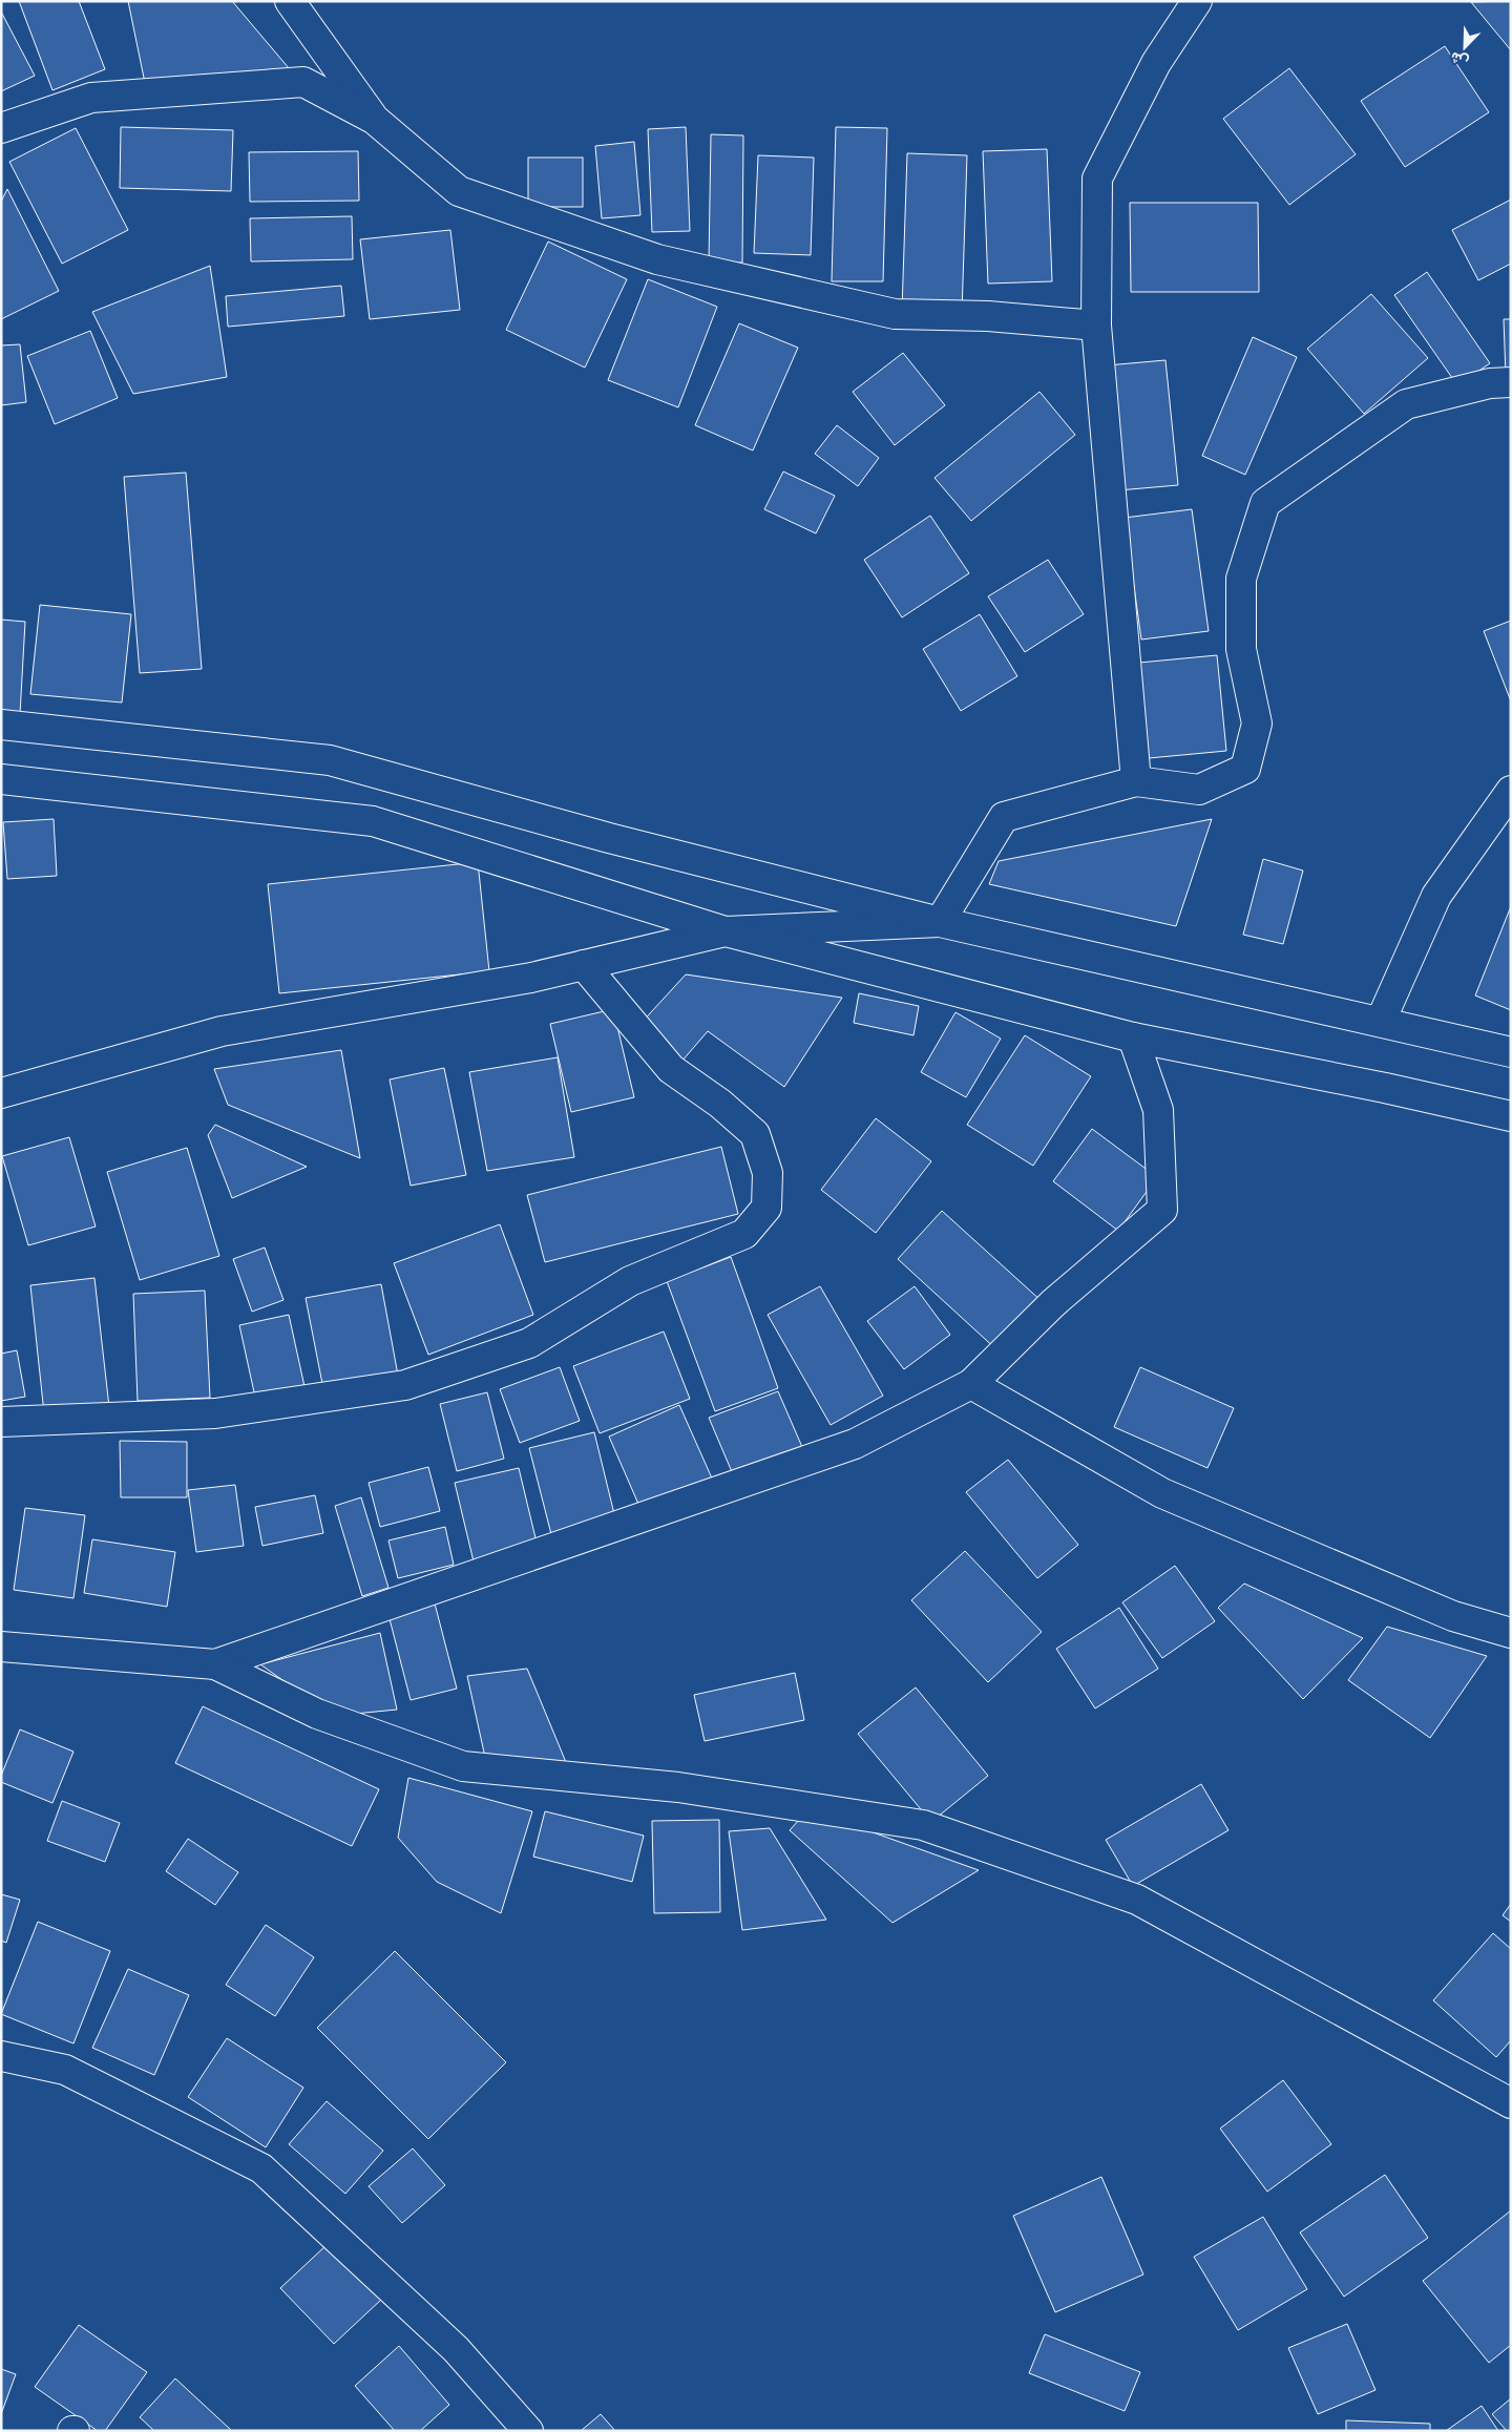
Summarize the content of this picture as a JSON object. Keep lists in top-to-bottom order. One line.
{"north":"bottom left"}
